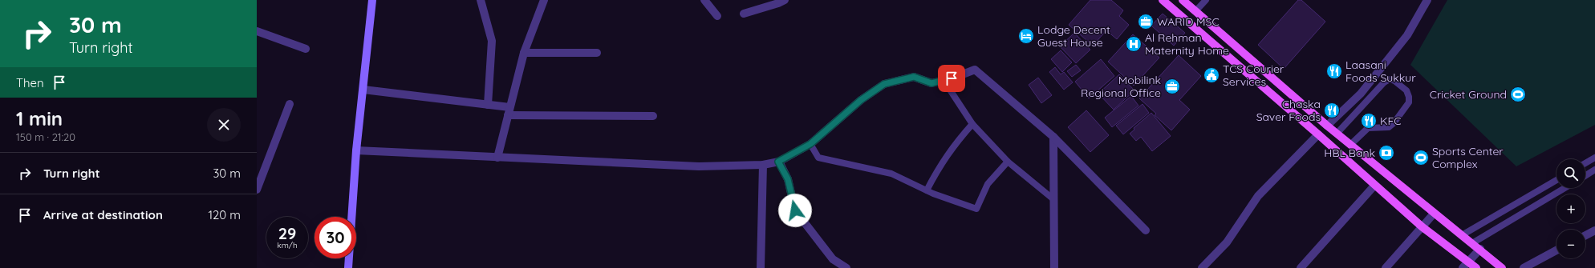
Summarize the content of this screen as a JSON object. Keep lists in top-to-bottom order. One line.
{"places":{"office":["WARID MSC","Mobilink Regional Office"],"hotel":["Lodge Decent Guest House"],"hospital":["Al Rehman Maternity Home"],"restaurant":["Laasani Foods Sukkur","Chaska Saver Foods","KFC"],"public building":["TCS Courier Services"],"sports":["Cricket Ground","Sports Center Complex"],"bank":["HBL Bank"]},"page":{"turn":["30 m","Turn right"],"then":"Then","heading":["1 min","150 m · 21:20"],"list":[{"name":"Turn right","value":"30 m"},{"name":"Arrive at destination","value":"120 m"}],"map_buttons":["+","−"],"speed":"29 km/h","limit":"30"}}
